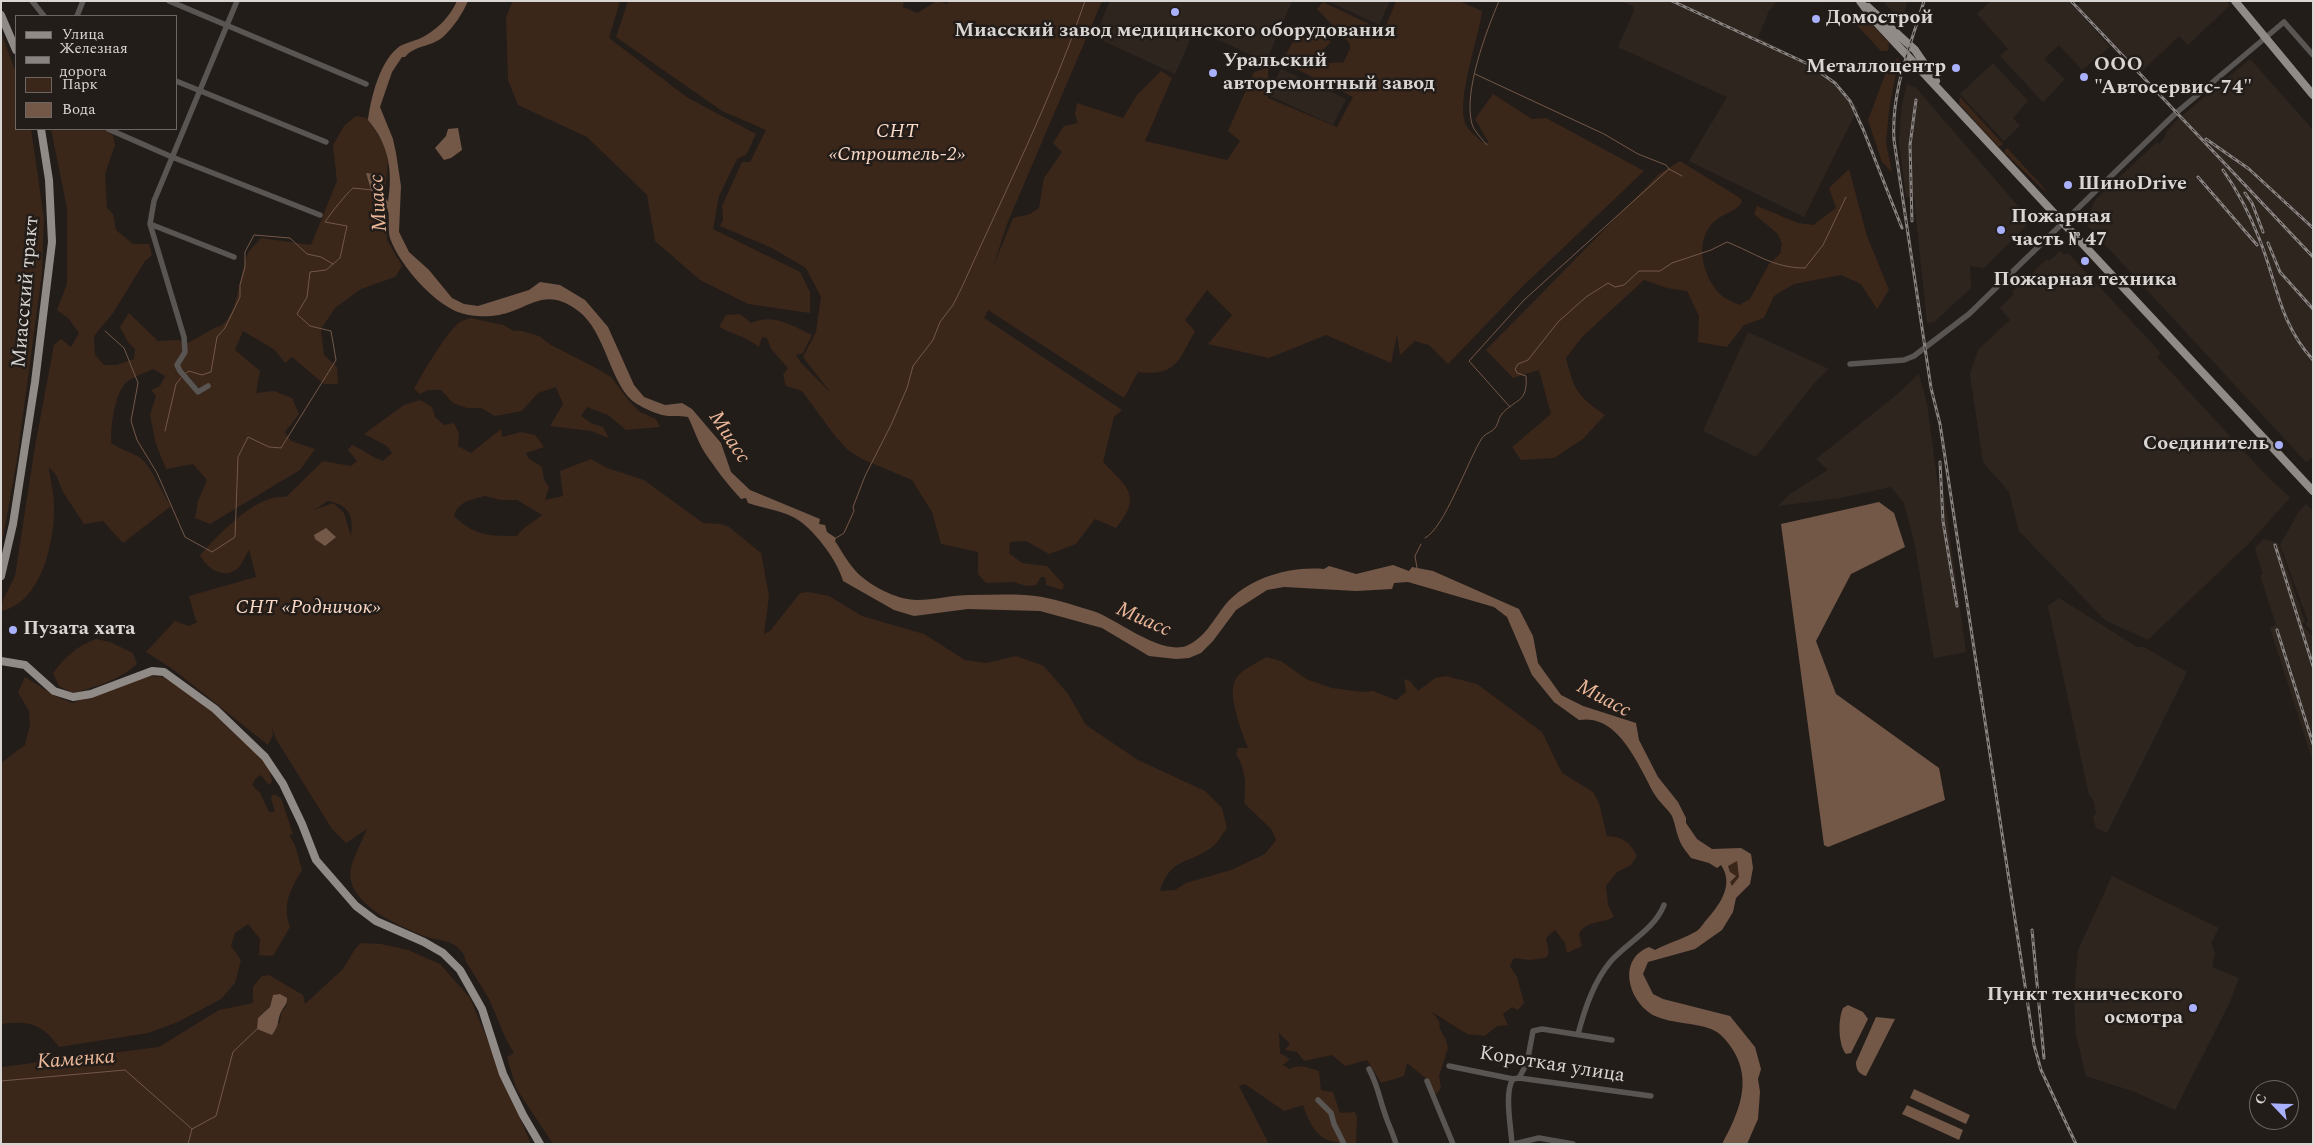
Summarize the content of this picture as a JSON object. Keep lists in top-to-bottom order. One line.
{"streets":{"main road":["Миасский тракт"],"street":["Короткая улица"]},"water":["Миасс","Каменка"],"parks":["СНТ «Строитель-2»","СНТ «Родничок»"],"places":["Миасский завод медицинского оборудования","Домострой","Металлоцентр","Уральский авторемонтный завод","ООО \"Автосервис-74\"","ШиноDrive","Пожарная часть № 47","Пожарная техника","Соединитель","Пузата хата","Пункт технического осмотра"],"legend":["Улица","Железная дорога","Парк","Вода"],"north":"top left"}
